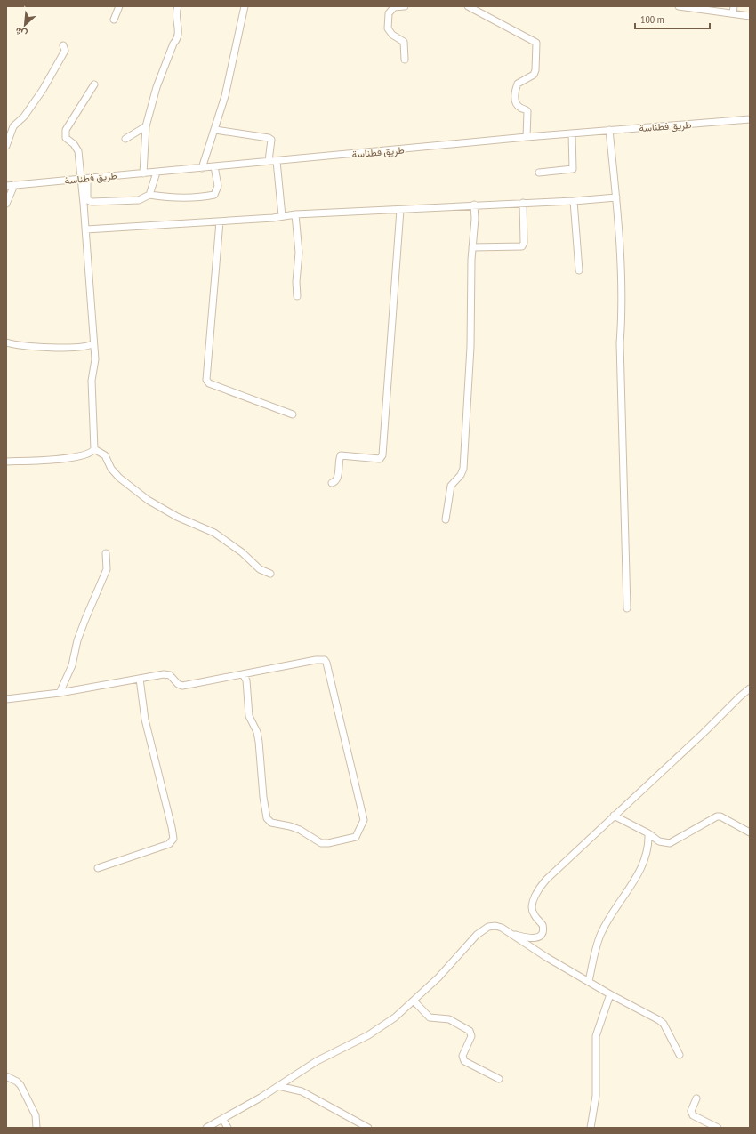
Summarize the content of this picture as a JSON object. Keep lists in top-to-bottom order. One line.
{"streets":{"street":["طريق فطناسة"]},"scale_bar":"100 m","north":"bottom left"}
